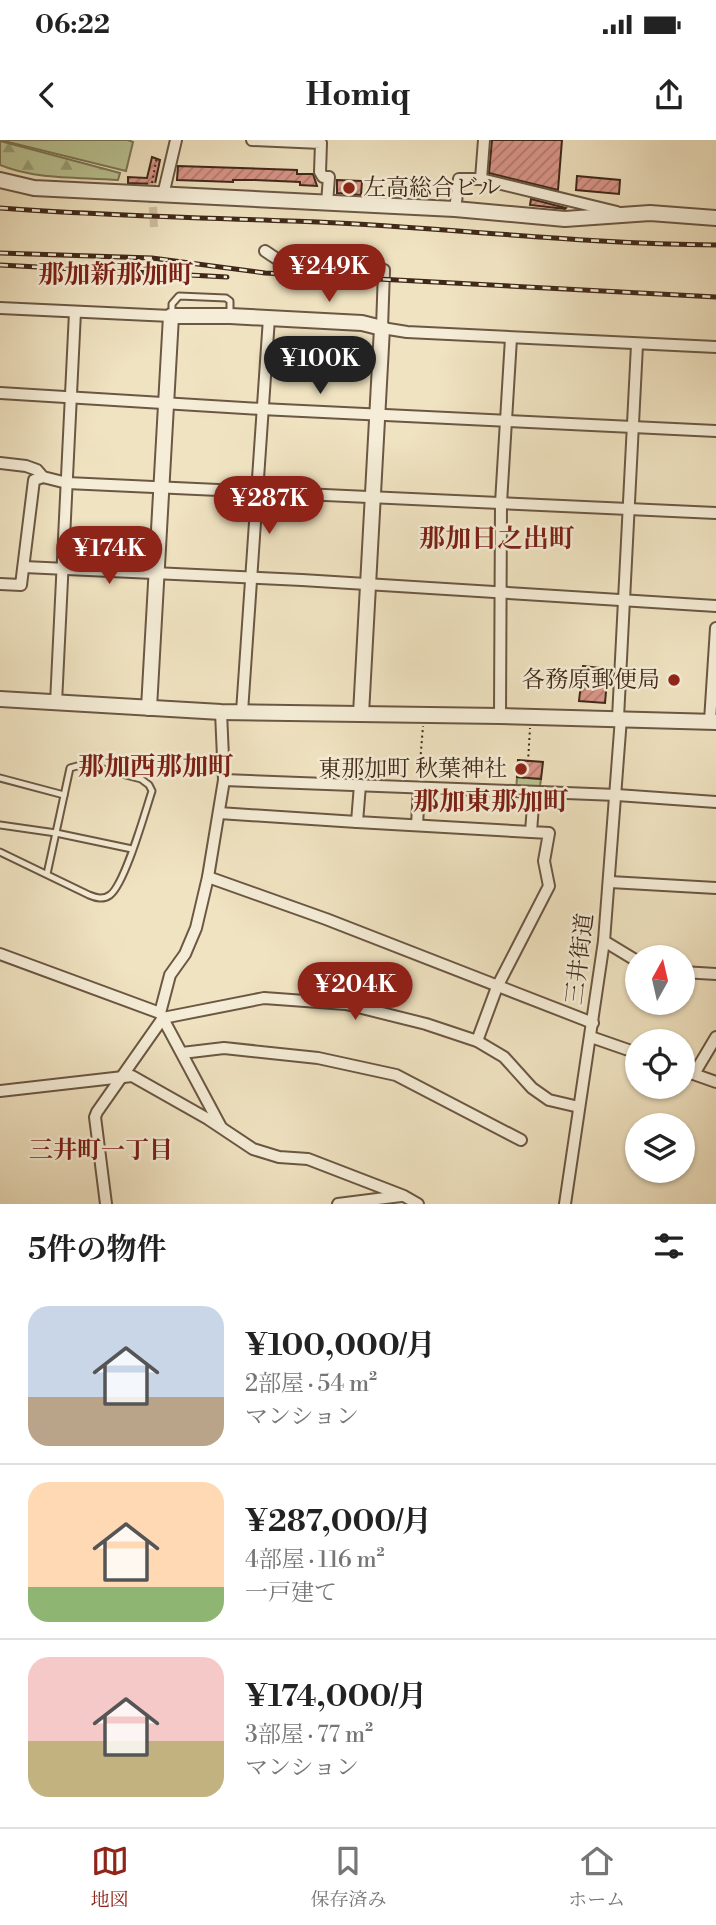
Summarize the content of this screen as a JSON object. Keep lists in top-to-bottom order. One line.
{"streets":{"street":["三井街道"]},"districts":["那加新那加町","那加日之出町","那加西那加町","那加東那加町","三井町一丁目"],"places":["左高総合ビル","各務原郵便局","東那加町 秋葉神社"],"north":"top","page":{"status":"06:22","header":"Homiq","price":["¥249K","¥100K","¥287K","¥174K","¥204K"],"heading":"5件の物件","list":[{"name":"¥100,000/月","note":"2部屋 · 54 m² · マンション"},{"name":"¥287,000/月","note":"4部屋 · 116 m² · 一戸建て"},{"name":"¥174,000/月","note":"3部屋 · 77 m² · マンション"}],"tabs":["地図","保存済み","ホーム"]}}
